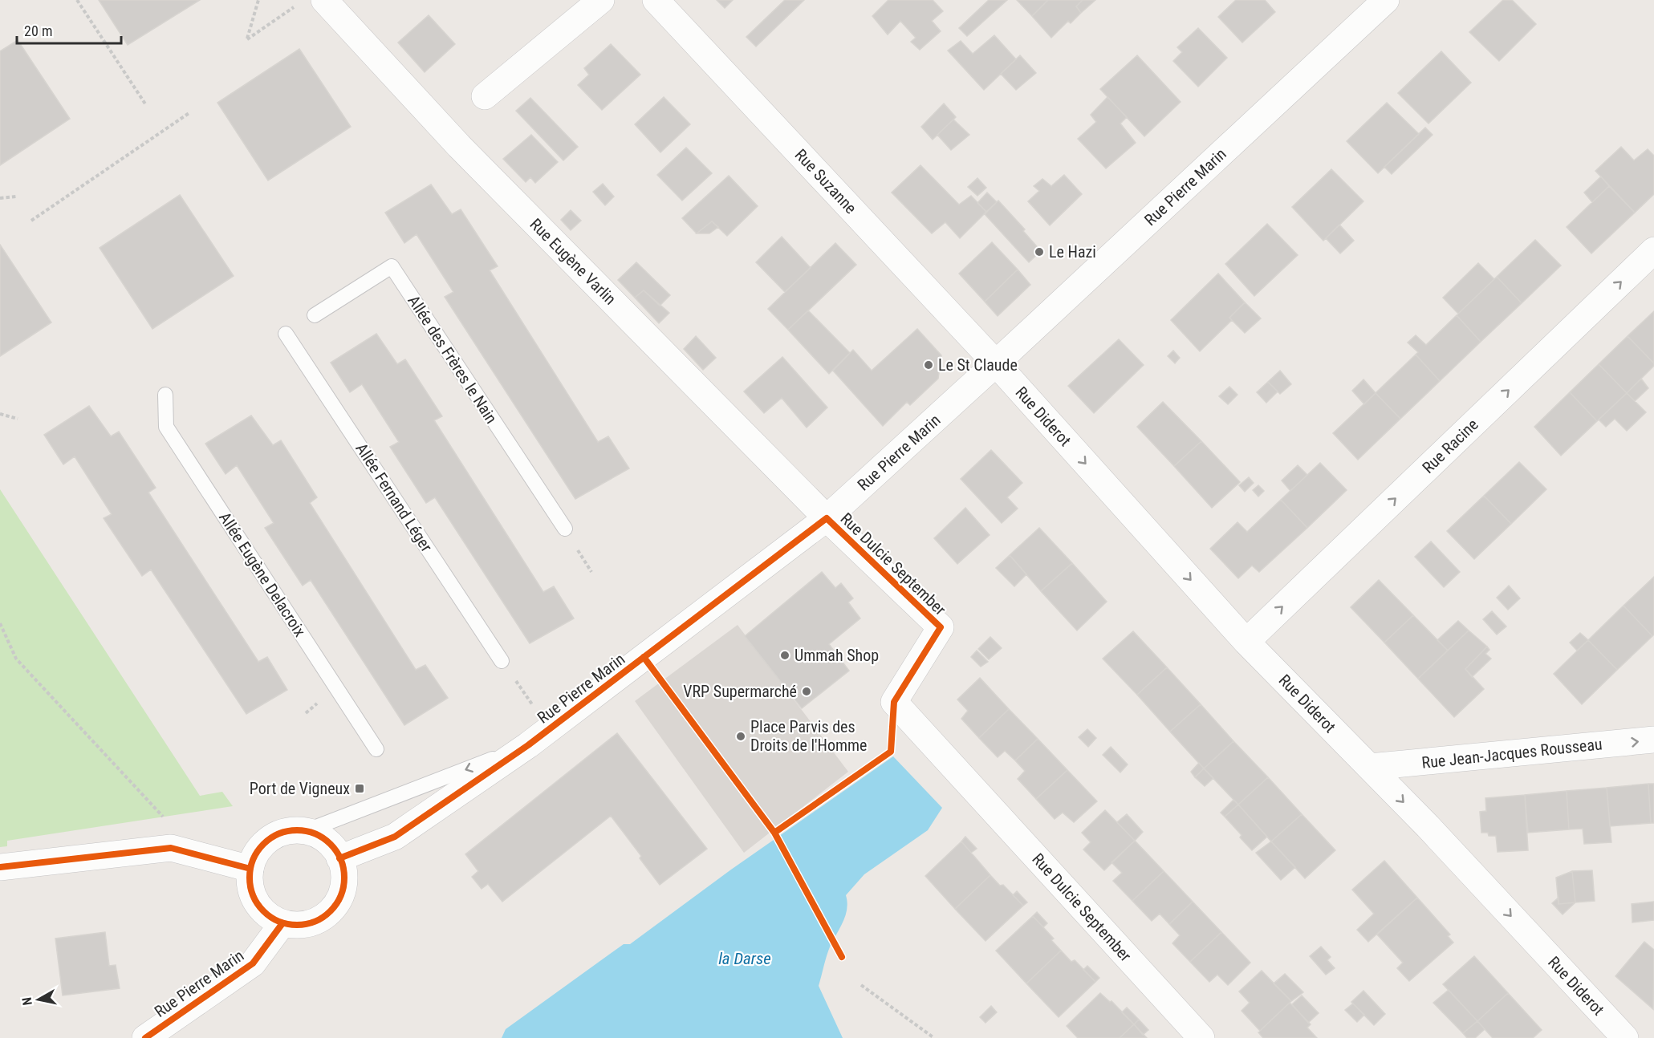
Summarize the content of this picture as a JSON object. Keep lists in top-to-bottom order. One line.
{"streets":{"street":["Rue Suzanne","Rue Pierre Marin","Rue Eugène Varlin","Rue Diderot","Rue Racine","Rue Dulcie September","Rue Jean-Jacques Rousseau"],"lane":["Allée des Frères le Nain","Allée Fernand Léger","Allée Eugène Delacroix"]},"crossings":[["Rue Suzanne","Rue Pierre Marin"],["Rue Suzanne","Rue Diderot"],["Rue Pierre Marin","Rue Eugène Varlin"],["Rue Pierre Marin","Rue Diderot"],["Rue Pierre Marin","Rue Dulcie September"],["Rue Eugène Varlin","Rue Dulcie September"],["Rue Diderot","Rue Racine"],["Rue Diderot","Rue Jean-Jacques Rousseau"]],"one_way":["Rue Diderot","Rue Racine","Rue Jean-Jacques Rousseau"],"water":["la Darse"],"places":{"other":["Le Hazi","Le St Claude","Ummah Shop","VRP Supermarché","Place Parvis des Droits de l'Homme"],"transit":["Port de Vigneux"]},"scale_bar":"20 m","north":"left"}
